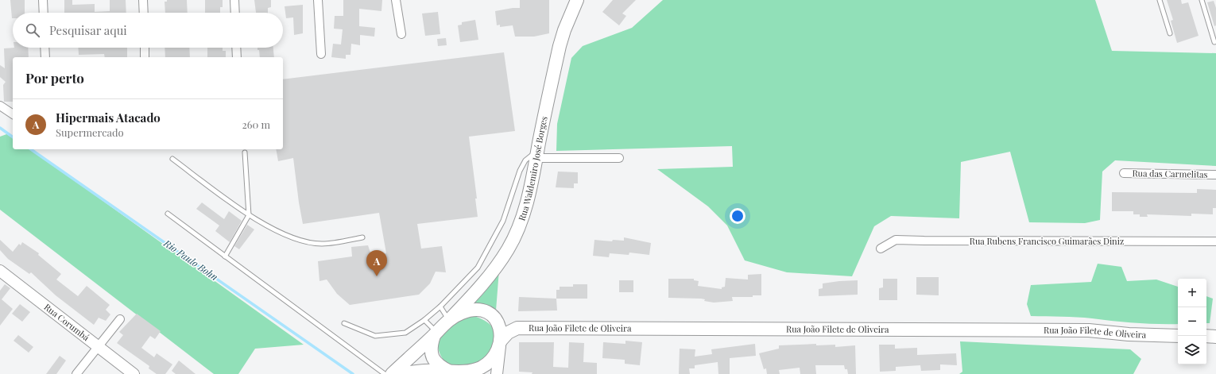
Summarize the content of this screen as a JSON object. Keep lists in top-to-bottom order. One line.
{"streets":{"main road":["Rua Waldemiro José Borges","Rua João Filete de Oliveira"],"street":["Rua das Carmelitas","Rua Rubens Francisco Guimarães Diniz","Rua Corumbá"]},"crossings":[["Rua Waldemiro José Borges","Rua João Filete de Oliveira"]],"water":["Rio Paulo Bohn"],"page":{"search":"Pesquisar aqui","heading":"Por perto","list":[{"mark":"A","name":"Hipermais Atacado","note":"Supermercado","value":"260 m"}],"pins":"A","map_buttons":["+","−"]}}
